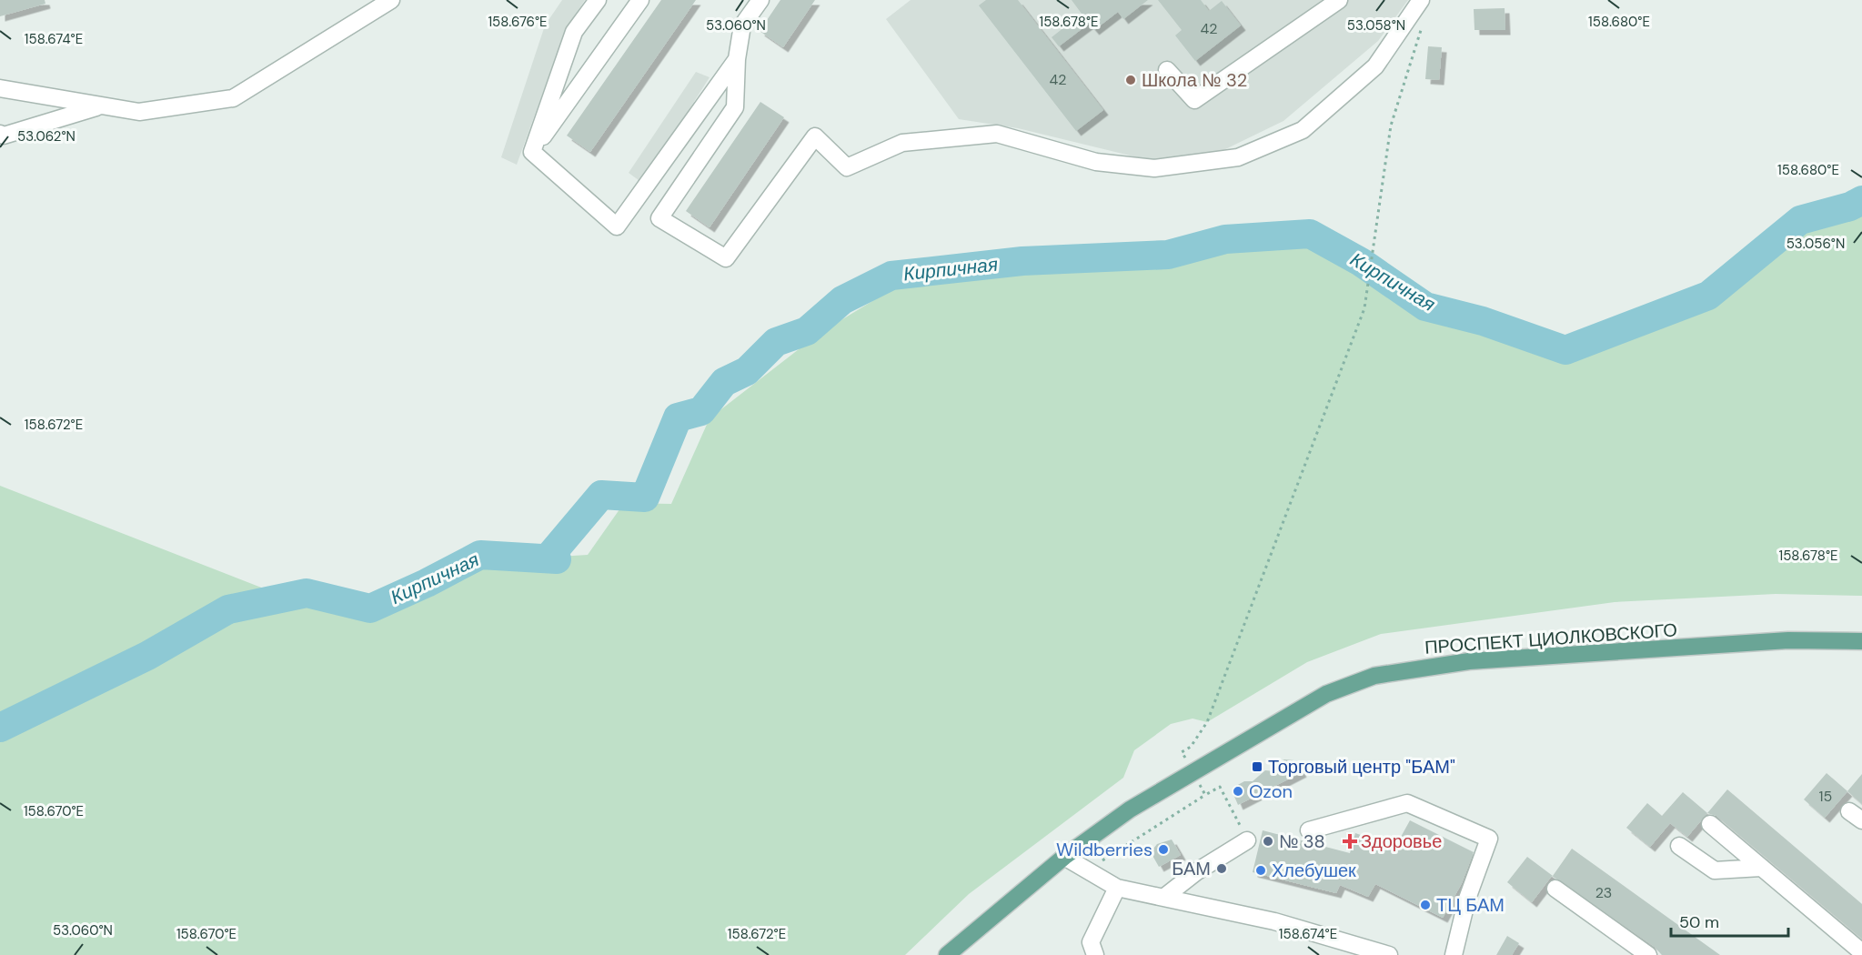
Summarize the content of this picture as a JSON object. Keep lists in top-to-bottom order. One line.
{"streets":{"main road":["ПРОСПЕКТ ЦИОЛКОВСКОГО"]},"water":["Кирпичная"],"places":{"other":["Школа № 32","Ozon","№ 38","Wildberries","БАМ","Хлебушек","ТЦ БАМ"],"transit":["Торговый центр \"БАМ\""],"health":["Здоровье"]},"house_numbers":["42","42","15","23"],"scale_bar":"50 m","coordinates":["158.680°E","158.676°E","158.678°E","53.060°N","53.058°N","158.674°E","53.062°N","53.056°N","158.672°E","158.670°E"]}
